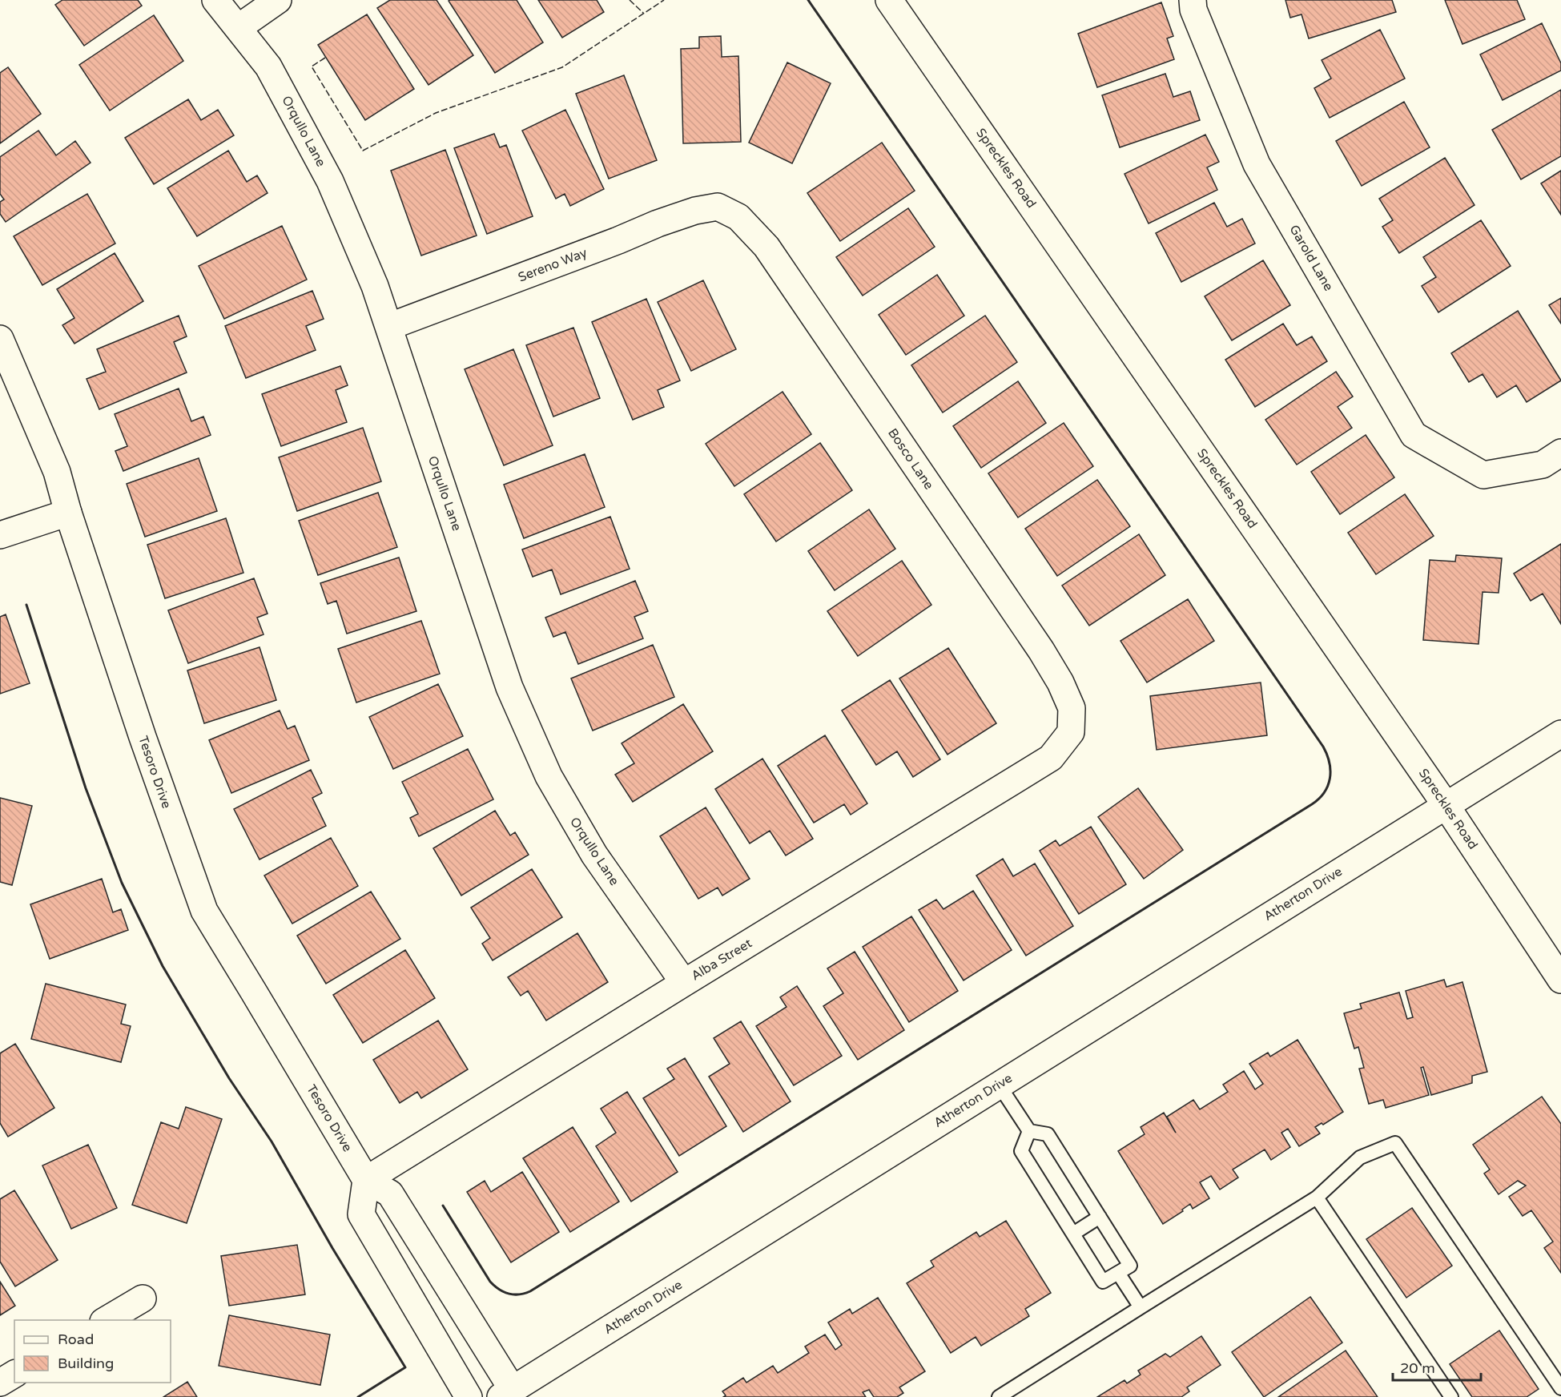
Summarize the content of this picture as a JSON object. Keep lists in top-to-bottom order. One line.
{"streets":{"street":["Orqullo Lane","Spreckles Road","Garold Lane","Sereno Way","Bosco Lane","Tesoro Drive","Atherton Drive","Alba Street"]},"crossings":[["Orqullo Lane","Sereno Way"],["Orqullo Lane","Alba Street"],["Spreckles Road","Atherton Drive"],["Sereno Way","Bosco Lane"],["Bosco Lane","Alba Street"],["Tesoro Drive","Alba Street"]],"legend":["Road","Building"],"scale_bar":"20 m"}
